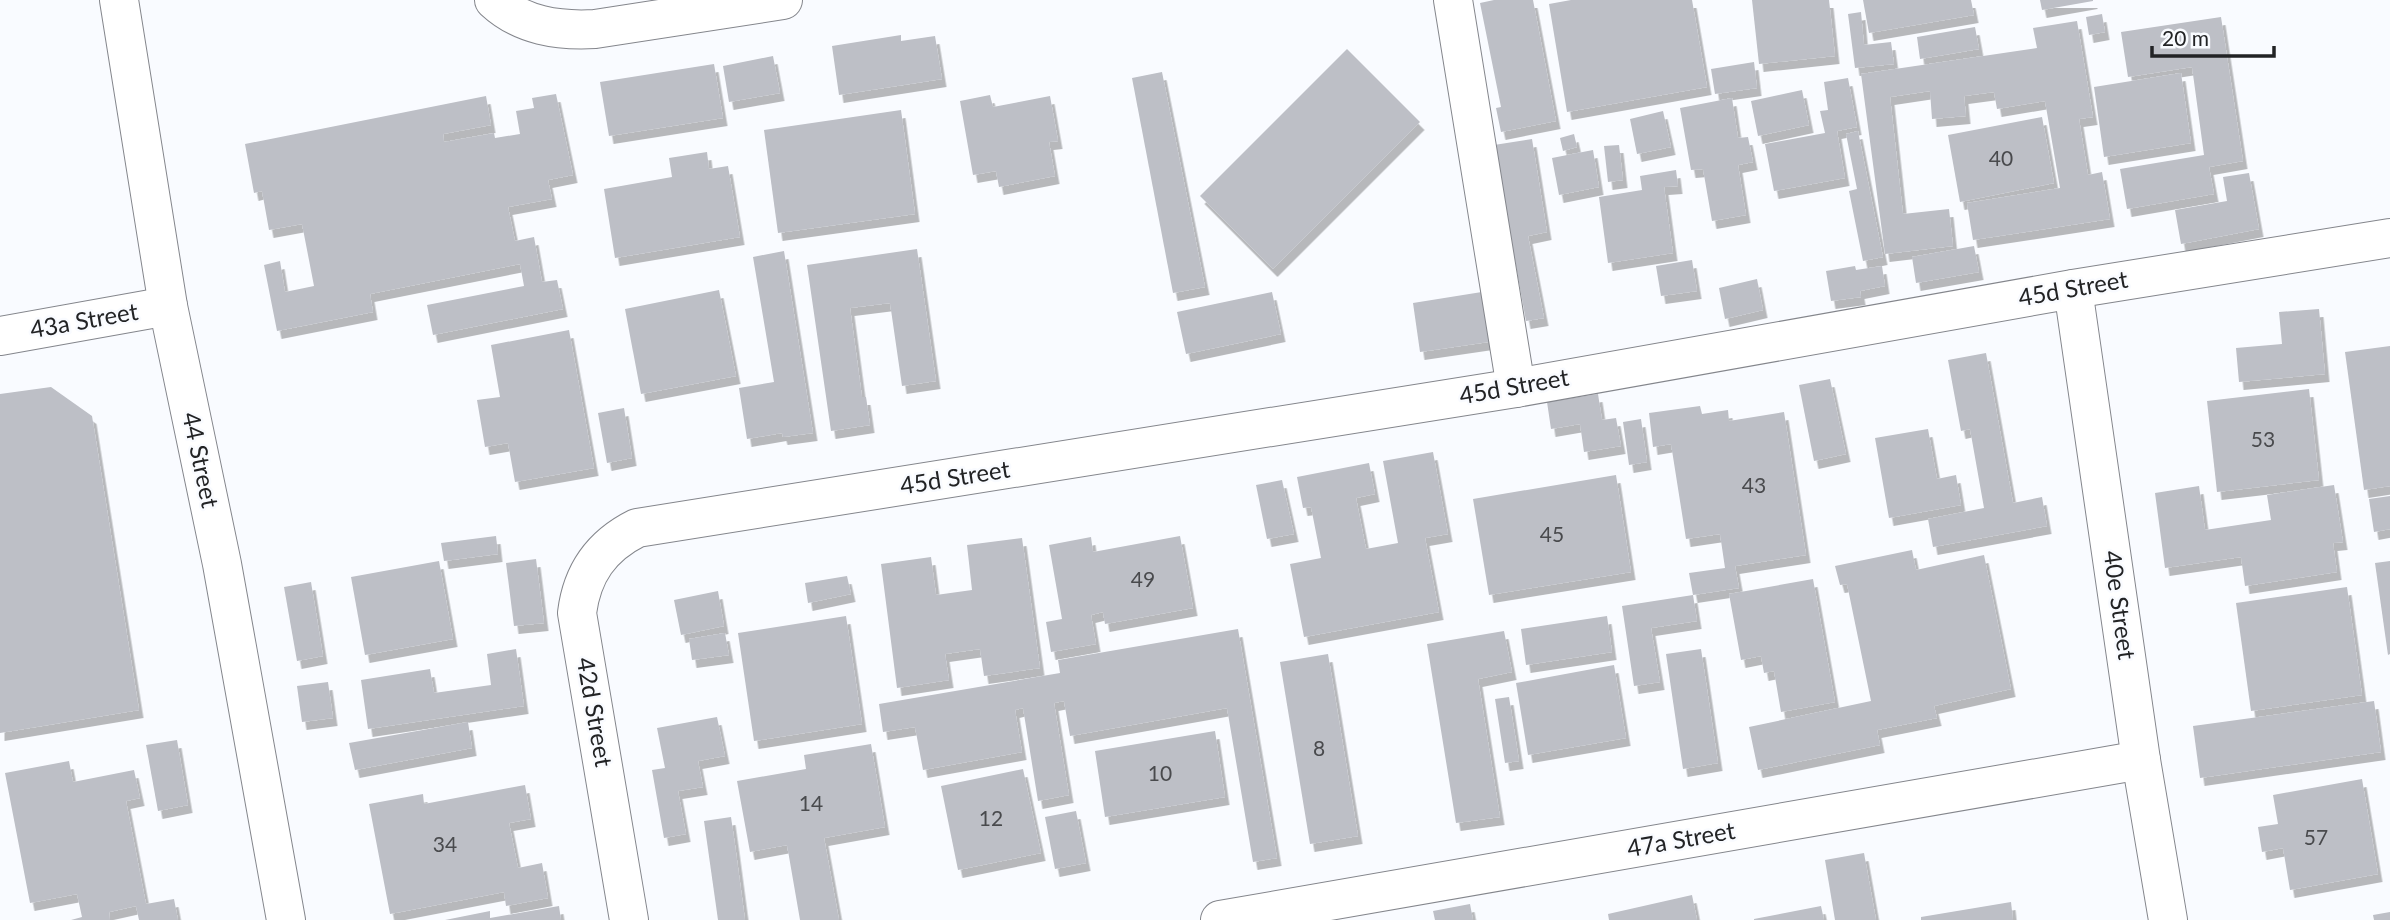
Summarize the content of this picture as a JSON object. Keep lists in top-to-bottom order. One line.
{"streets":{"street":["45d Street","43a Street","44 Street","40e Street","42d Street","47a Street"]},"crossings":[["45d Street","40e Street"],["45d Street","42d Street"],["43a Street","44 Street"],["40e Street","47a Street"]],"house_numbers":["40","53","43","45","49","8","10","14","12","57","34"],"scale_bar":"20 m"}
